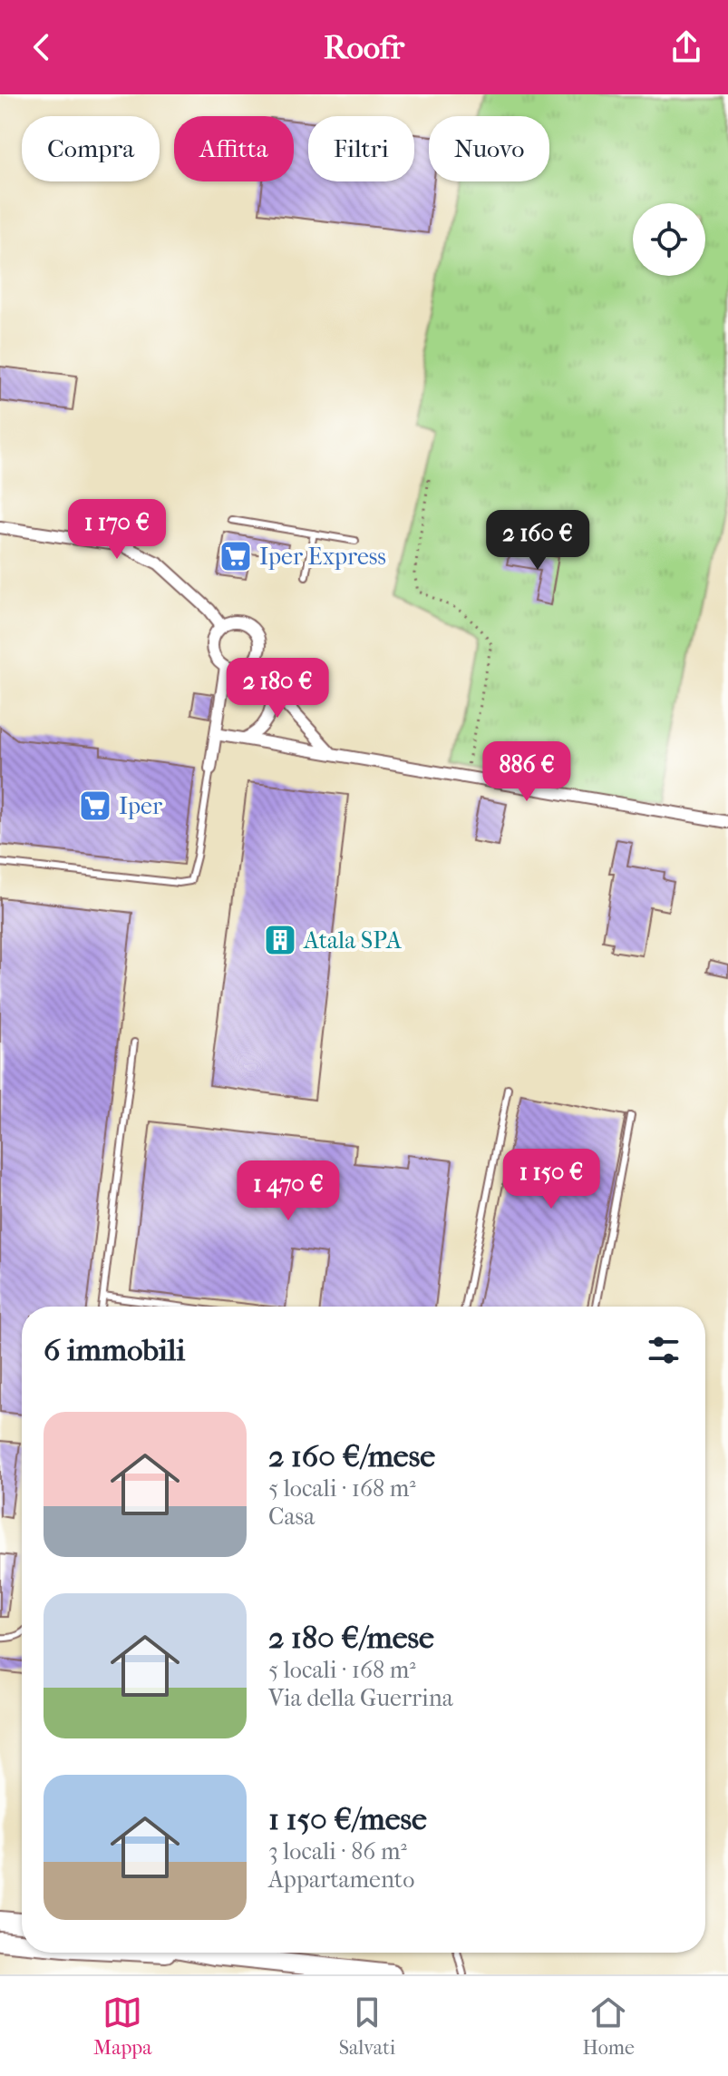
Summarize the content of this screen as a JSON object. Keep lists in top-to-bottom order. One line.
{"places":{"supermarket":["Iper Express","Iper"],"building":["Atala SPA"]},"page":{"header":"Roofr","chip":["Compra","Affitta","Filtri","Nuovo"],"price":["1 170 €","2 160 €","2 180 €","886 €","1 150 €","1 470 €"],"heading":"6 immobili","list":[{"name":"2 160 €/mese","note":"5 locali · 168 m² · Casa"},{"name":"2 180 €/mese","note":"5 locali · 168 m² · Via della Guerrina"},{"name":"1 150 €/mese","note":"3 locali · 86 m² · Appartamento"}],"tabs":["Mappa","Salvati","Home"]}}
